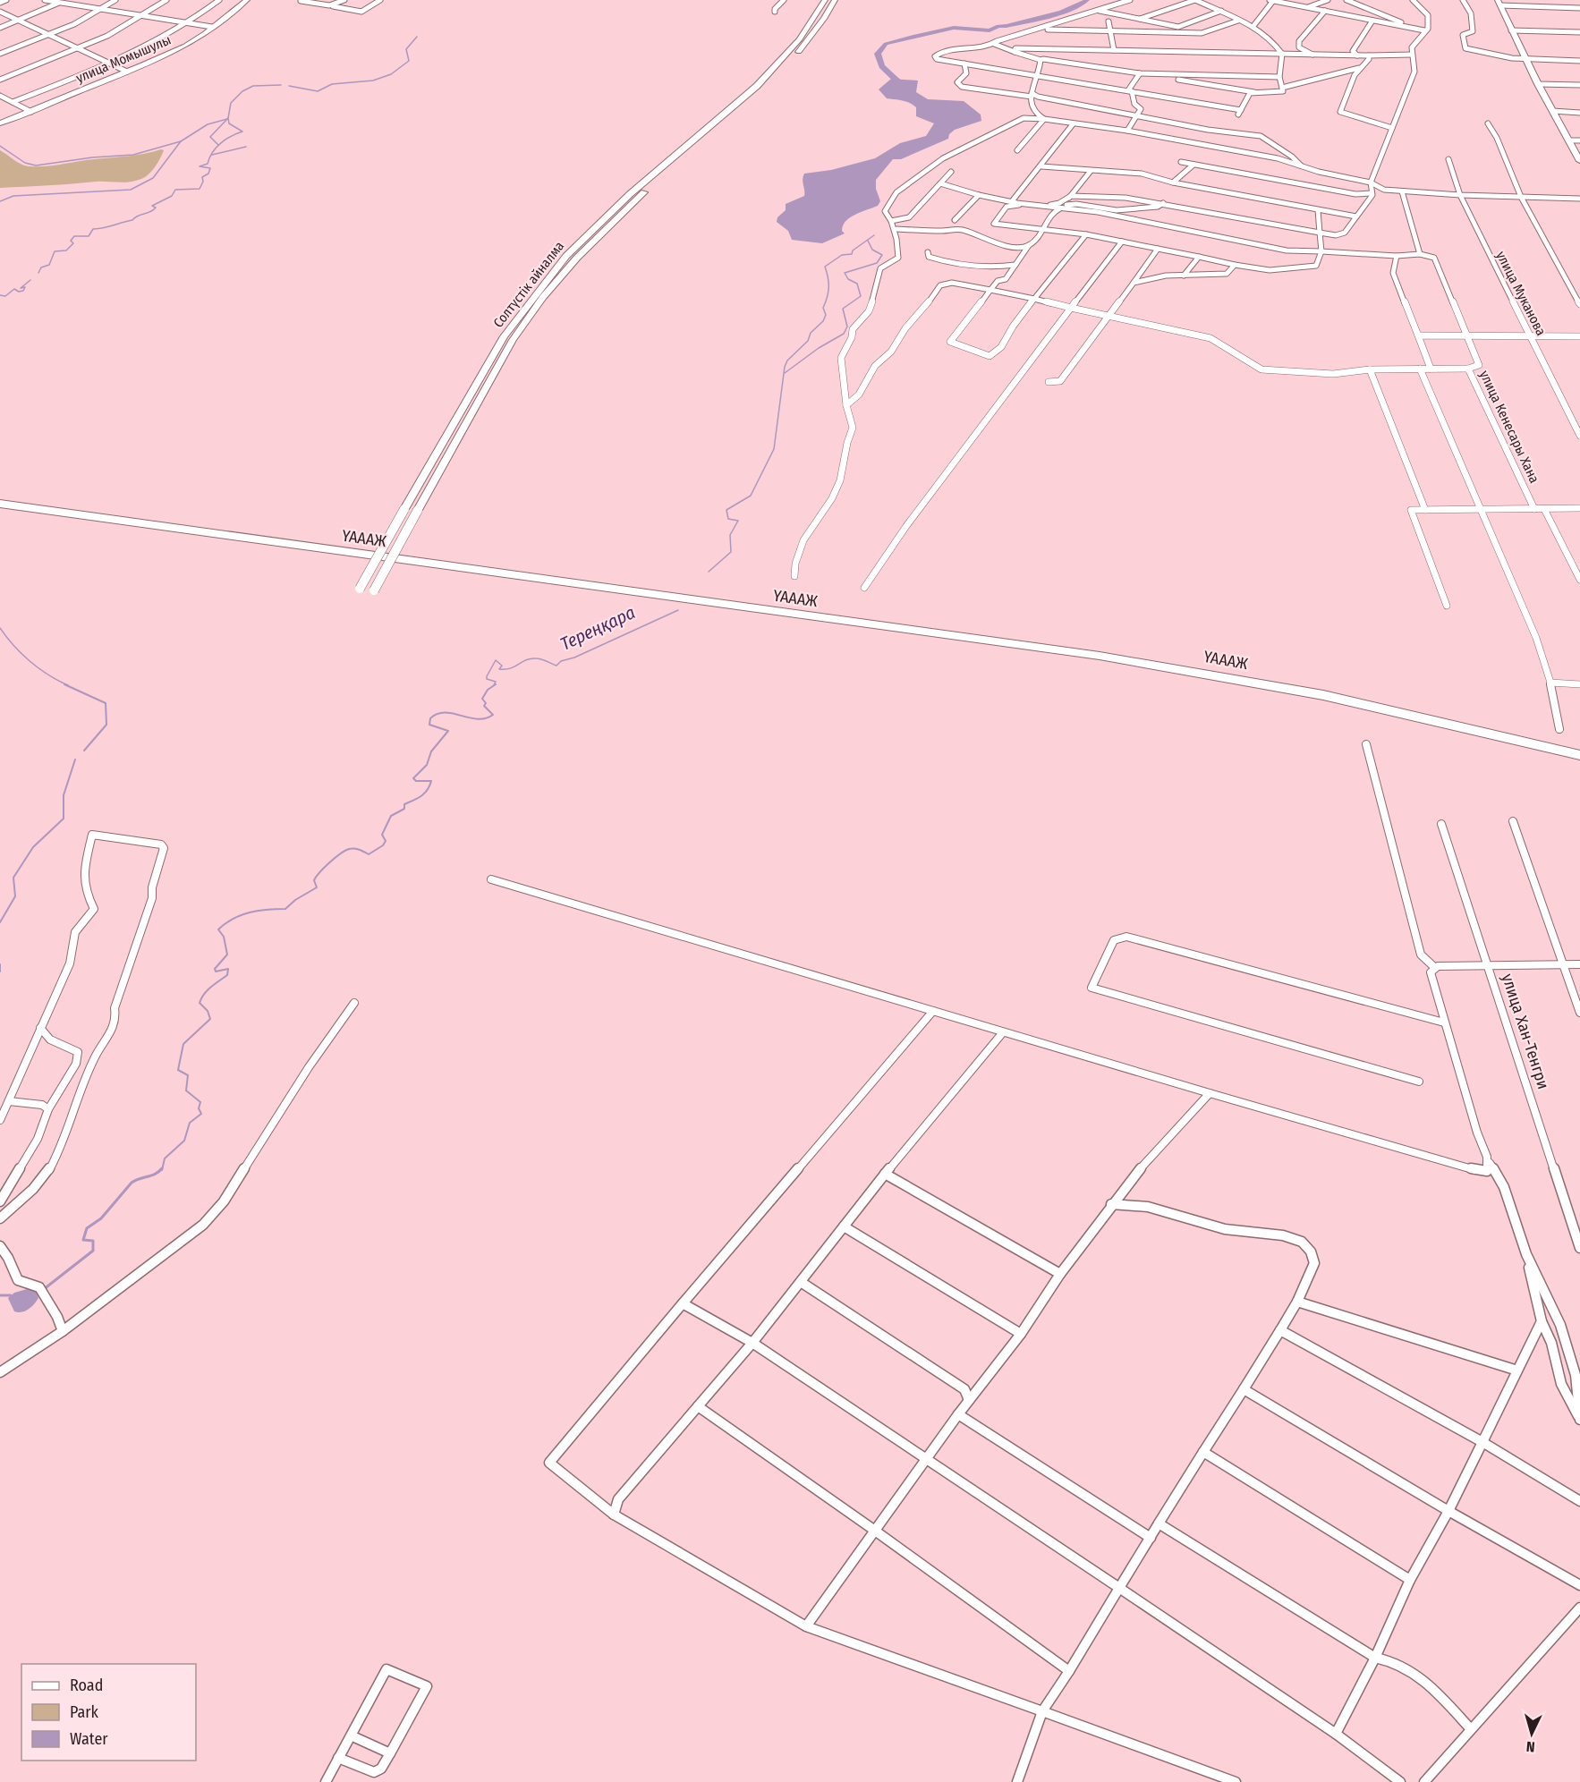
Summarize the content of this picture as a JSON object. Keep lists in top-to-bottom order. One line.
{"streets":{"highway":["ҮАААЖ"],"street":["улица Момышулы","Солтүстік айналма","улица Муканова","улица Кенесары Хана","улица Хан-Тенгри"]},"water":["Тереңқара"],"legend":["Road","Park","Water"],"north":"bottom"}
